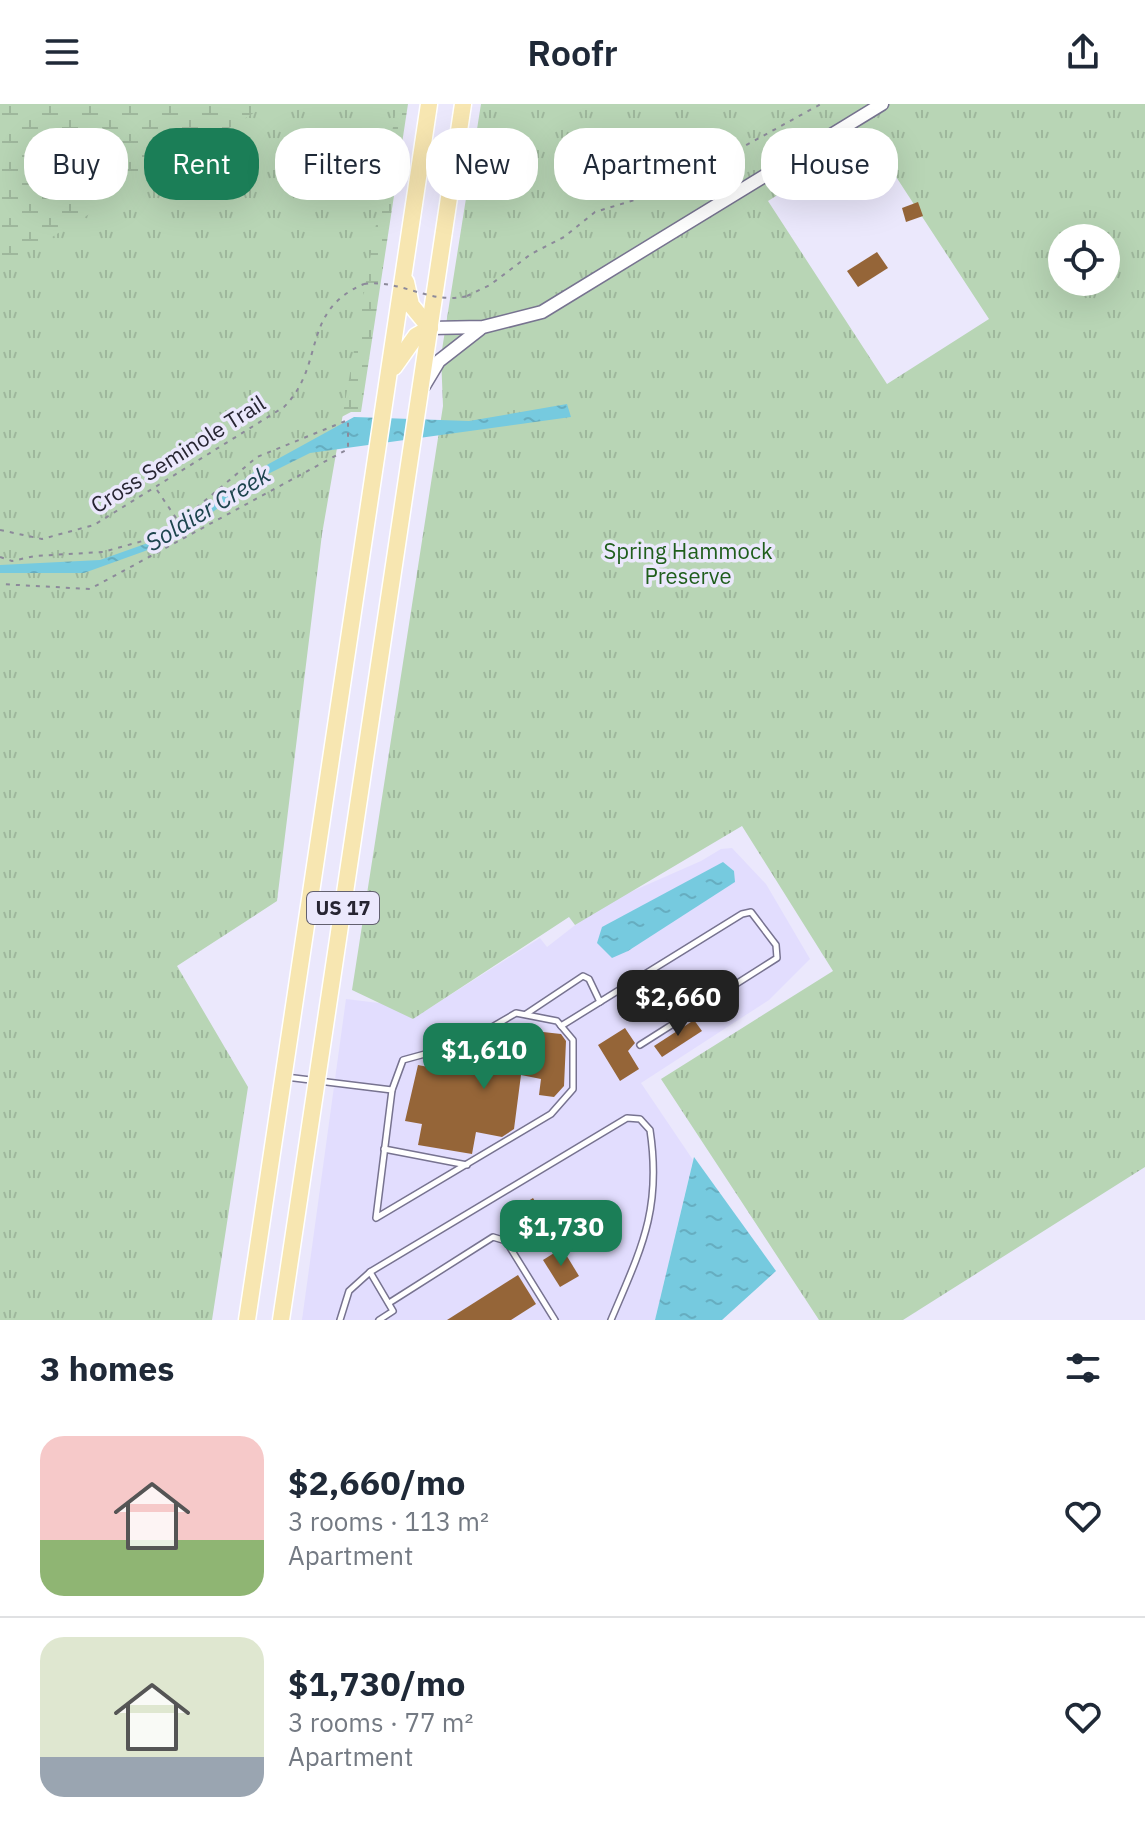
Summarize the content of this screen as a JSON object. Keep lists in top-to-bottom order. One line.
{"streets":{"main road":["US 17"],"path":["Cross Seminole Trail"]},"water":["Soldier Creek"],"parks":["Spring Hammock Preserve"],"page":{"header":"Roofr","chip":["Buy","Rent","Filters","New","Apartment","House"],"price":["$2,660","$1,610","$1,730"],"heading":"3 homes","list":[{"name":"$2,660/mo","note":"3 rooms · 113 m² · Apartment"},{"name":"$1,730/mo","note":"3 rooms · 77 m² · Apartment"}]}}
